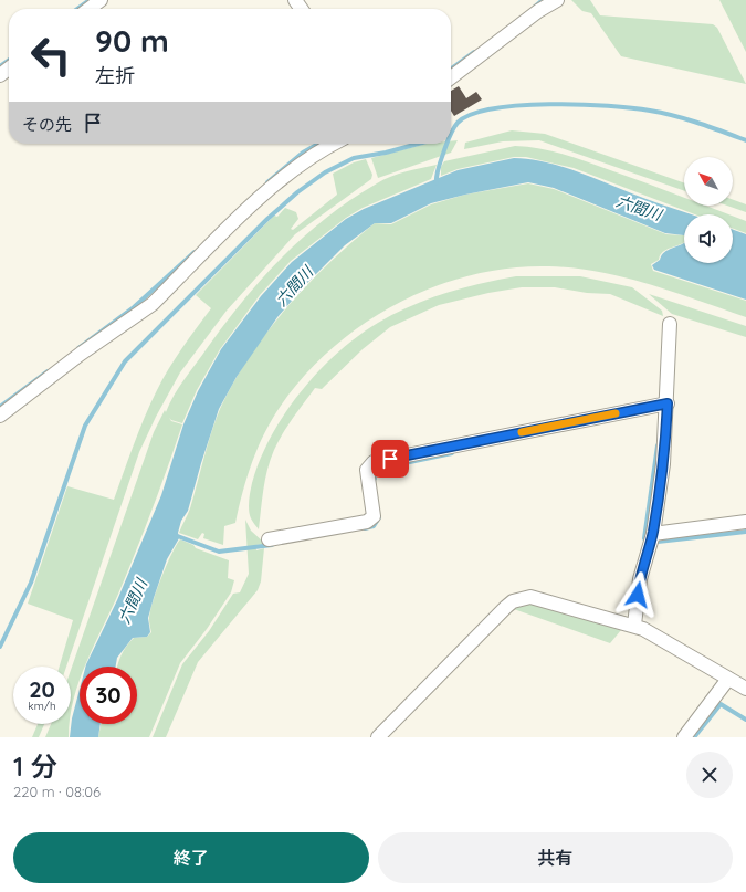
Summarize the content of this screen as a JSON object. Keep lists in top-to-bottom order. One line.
{"water":["六間川"],"north":"top left","page":{"turn":["90 m","左折"],"then":"その先","speed":"20 km/h","limit":"30","heading":["1 分","220 m · 08:06"],"buttons":["終了","共有"]}}
